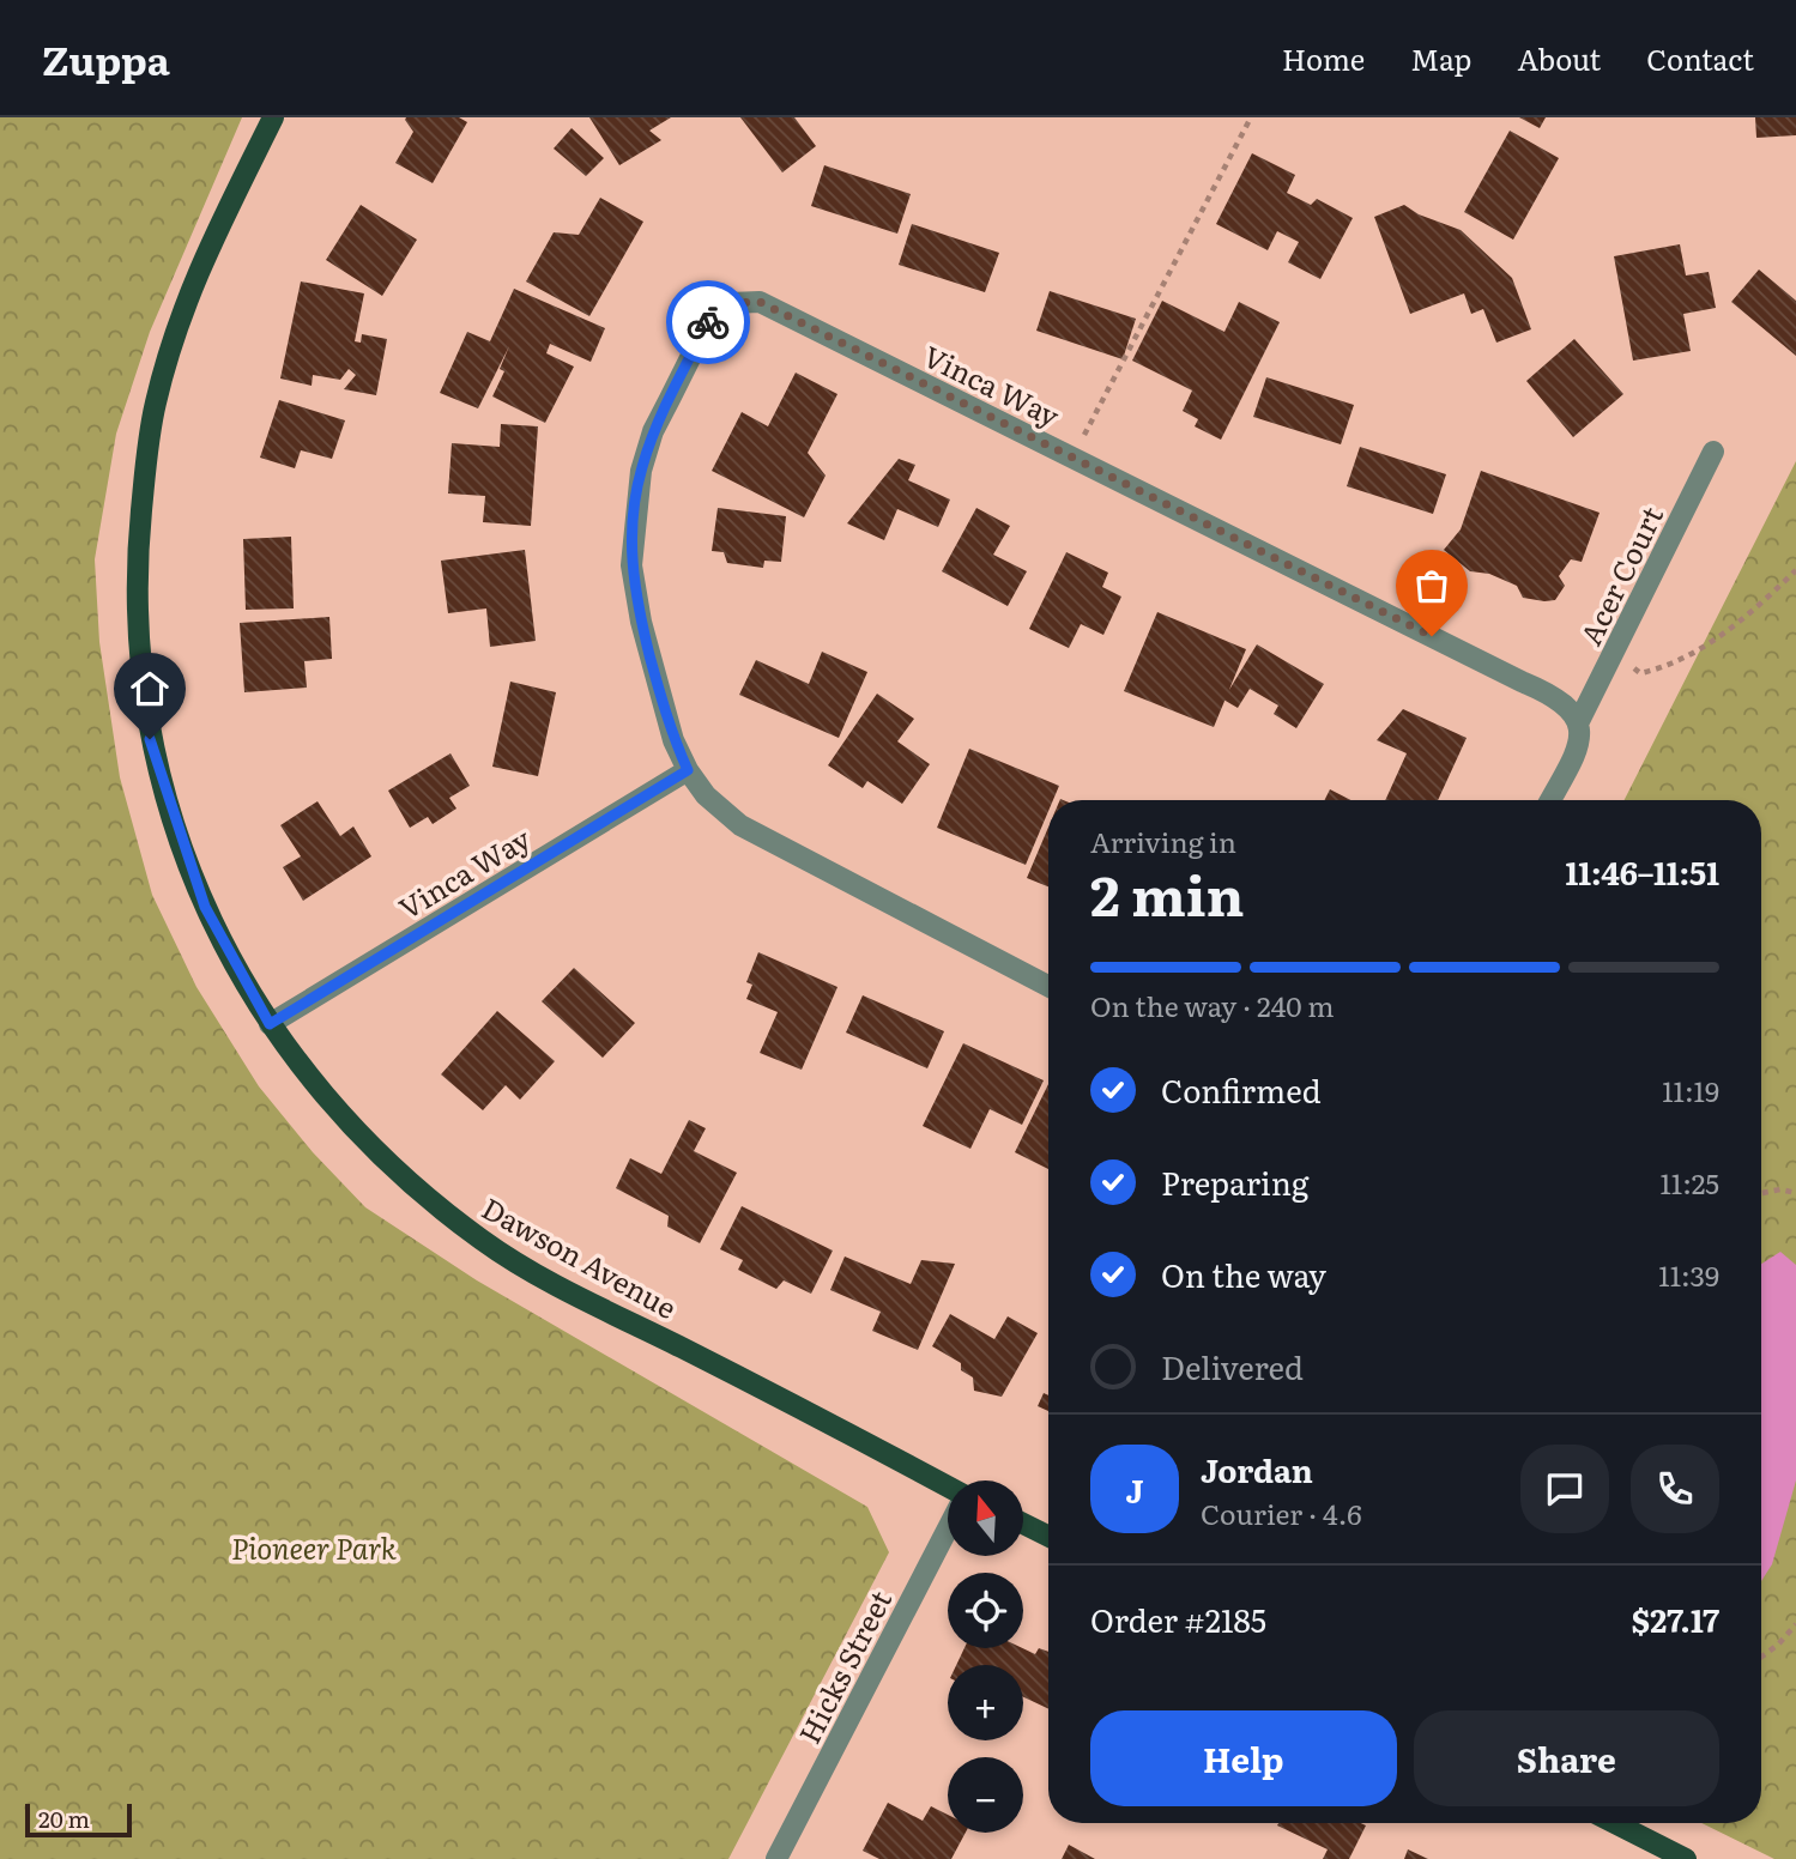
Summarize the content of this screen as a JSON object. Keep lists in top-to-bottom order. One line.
{"streets":{"main road":["Dawson Avenue"],"street":["Vinca Way","Acer Court","Hicks Street"]},"crossings":[["Vinca Way","Acer Court"],["Vinca Way","Dawson Avenue"]],"parks":["Pioneer Park"],"scale_bar":"20 m","north":"top","page":{"header":"Zuppa","nav":["Home","Map","About","Contact"],"heading":["2 min","Arriving in","11:46–11:51"],"panel":["Jordan","Courier · 4.6","Order #2185","$27.17"],"bar":"On the way · 240 m","list":[["Confirmed","11:19"],["Preparing","11:25"],["On the way","11:39"],"Delivered"],"round":"J","map_buttons":["+","−"],"buttons":["Help","Share"],"scale":"20 m"}}
